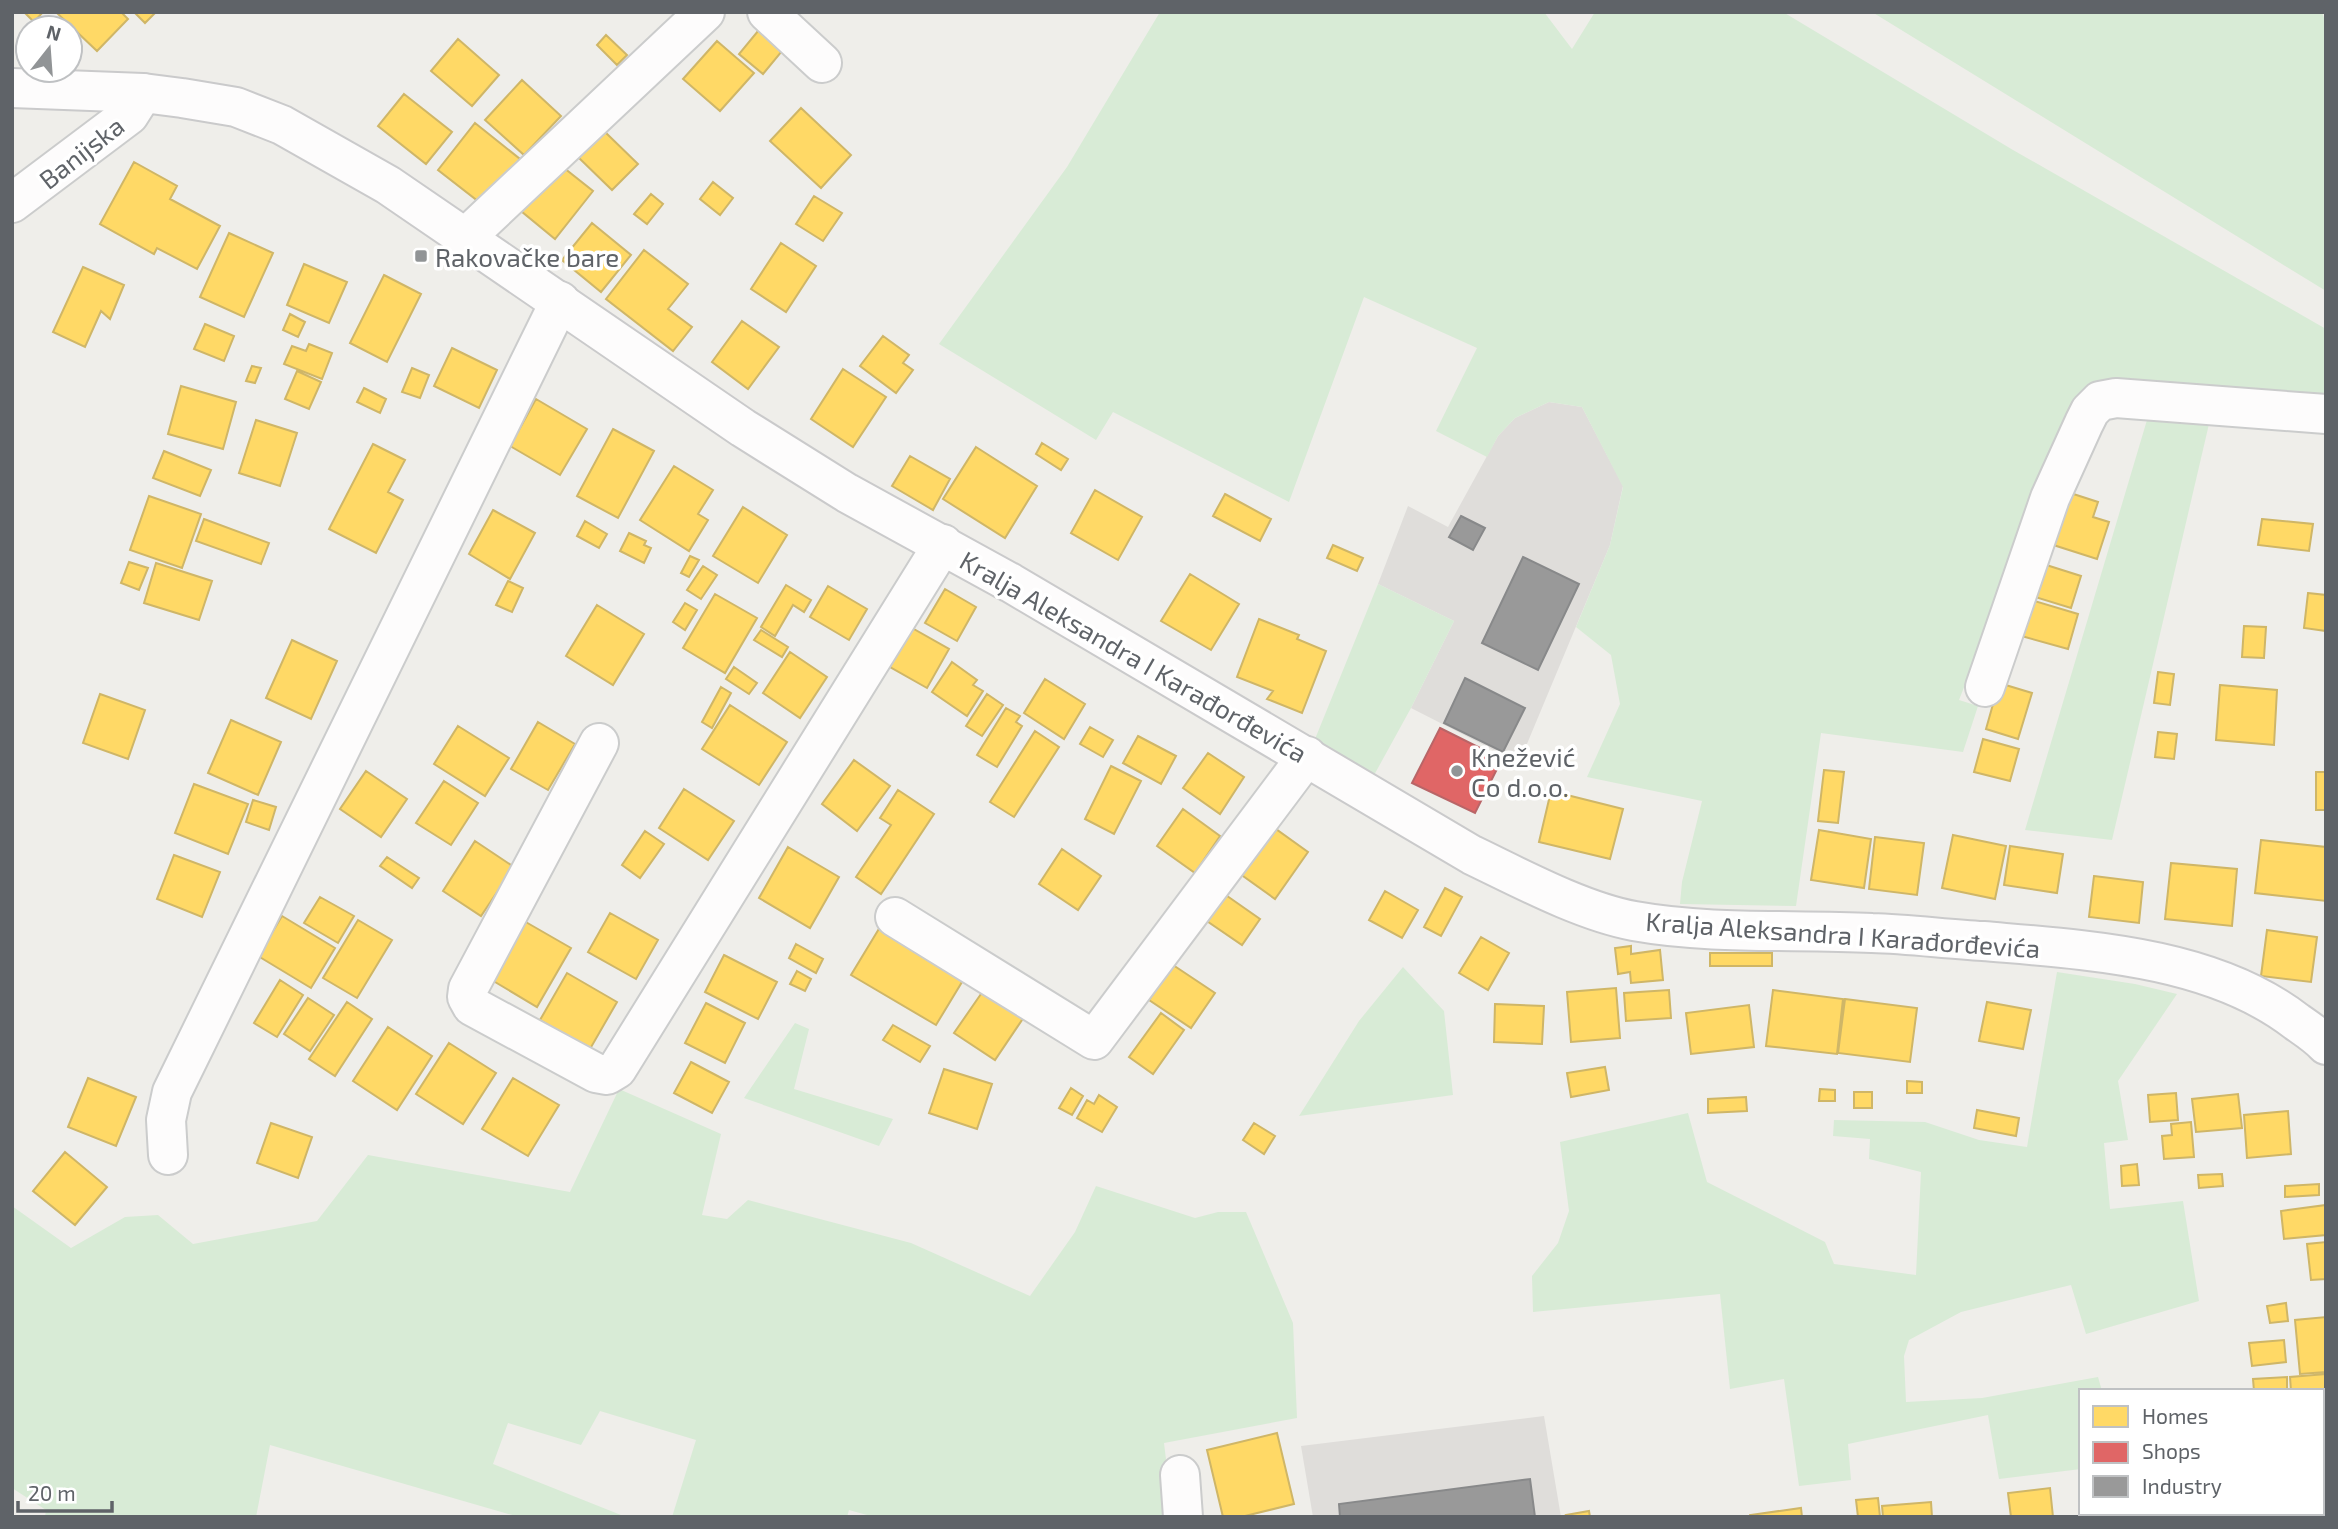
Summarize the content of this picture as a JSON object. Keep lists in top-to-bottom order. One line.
{"streets":{"street":["Banijska","Kralja Aleksandra I Karađorđevića"]},"crossings":[["Banijska","Kralja Aleksandra I Karađorđevića"]],"places":{"transit":["Rakovačke bare"],"other":["Knežević Co d.o.o."]},"legend":["Homes","Shops","Industry"],"scale_bar":"20 m","north":"top"}
